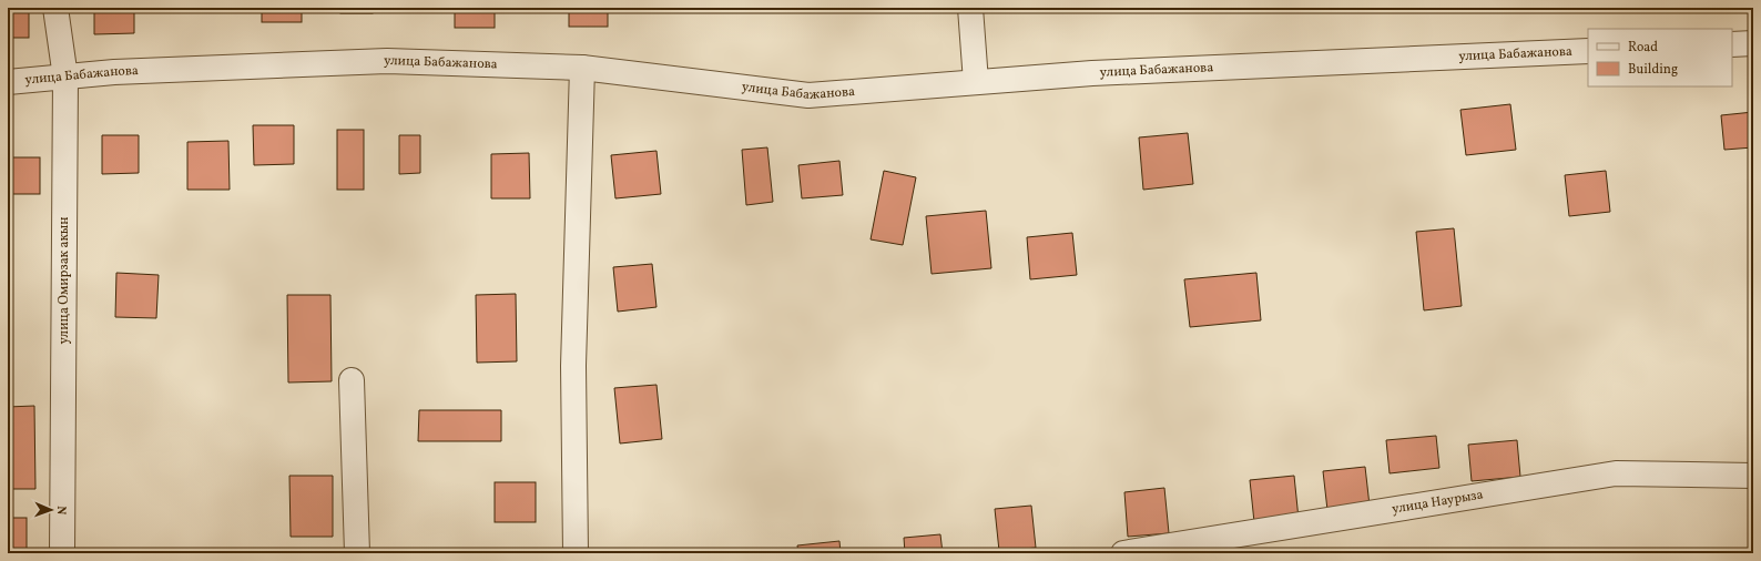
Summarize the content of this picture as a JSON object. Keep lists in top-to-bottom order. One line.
{"streets":{"street":["улица Бабажанова","улица Омирзак акын","улица Наурыза"]},"crossings":[["улица Бабажанова","улица Омирзак акын"]],"legend":["Road","Building"],"north":"right"}
